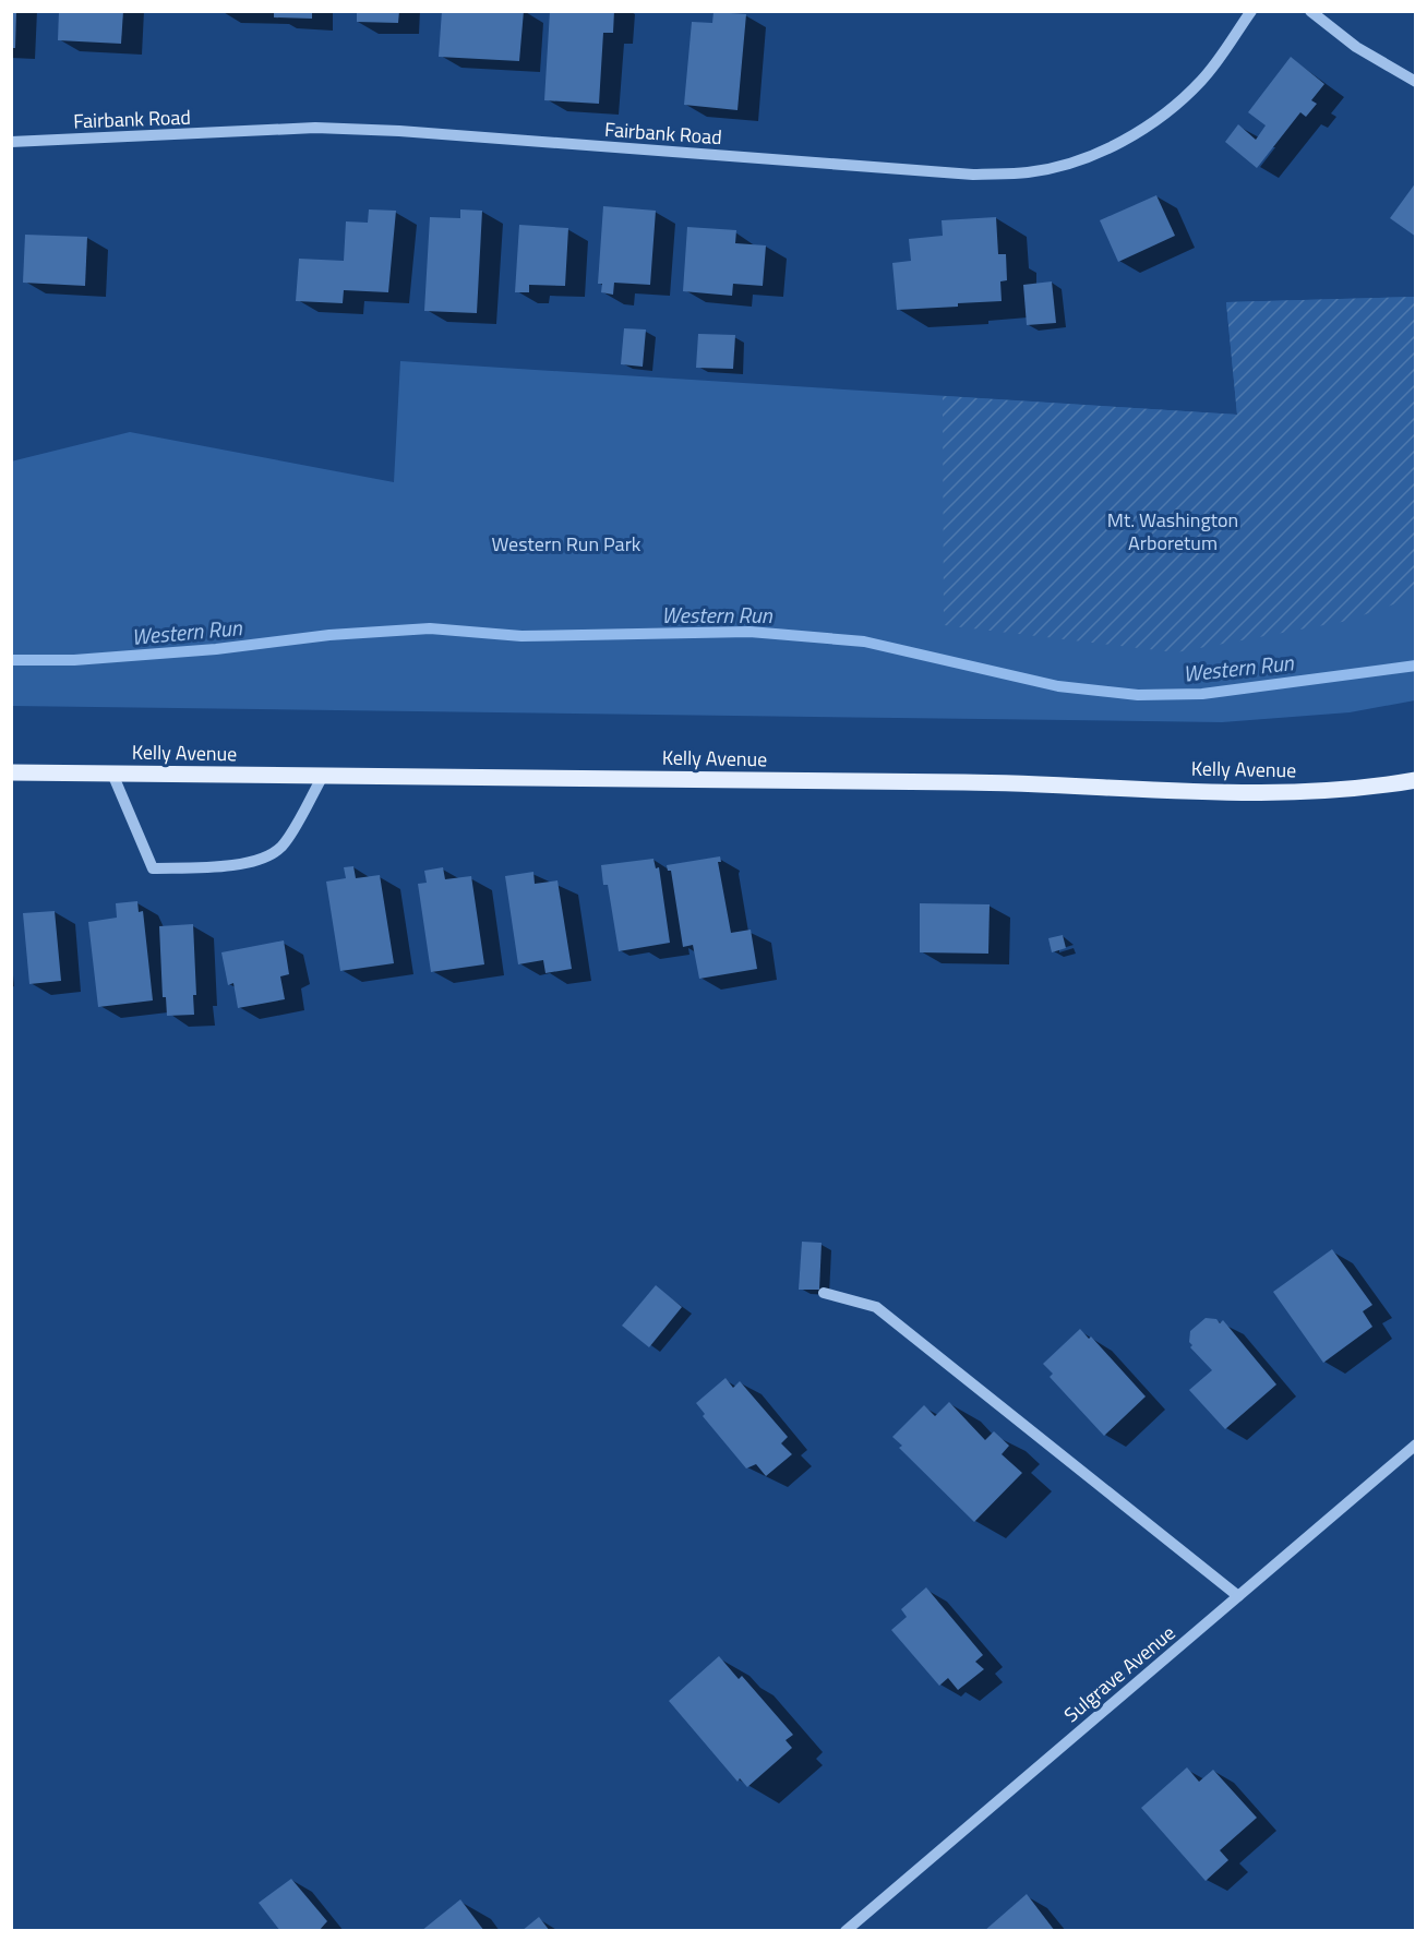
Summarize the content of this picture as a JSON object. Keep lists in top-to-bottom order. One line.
{"streets":{"main road":["Kelly Avenue"],"street":["Fairbank Road","Sulgrave Avenue"]},"water":["Western Run"],"parks":["Mt. Washington Arboretum","Western Run Park"]}
